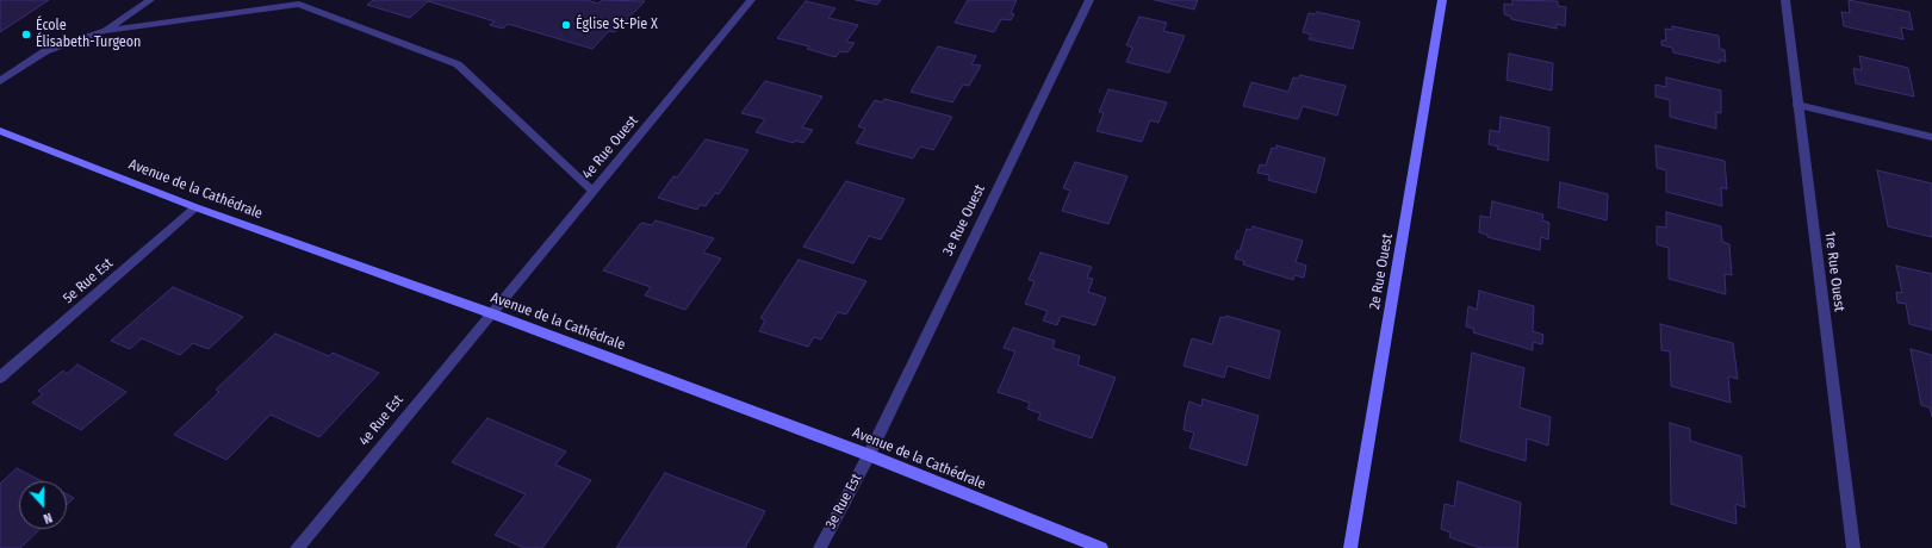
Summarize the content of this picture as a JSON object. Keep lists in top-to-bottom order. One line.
{"streets":{"street":["4e Rue Ouest","Avenue de la Cathédrale","3e Rue Ouest","2e Rue Ouest","1re Rue Ouest","5e Rue Est","4e Rue Est","3e Rue Est"]},"crossings":[["4e Rue Ouest","Avenue de la Cathédrale"],["4e Rue Ouest","4e Rue Est"],["Avenue de la Cathédrale","3e Rue Ouest"],["Avenue de la Cathédrale","5e Rue Est"],["Avenue de la Cathédrale","4e Rue Est"],["Avenue de la Cathédrale","3e Rue Est"],["3e Rue Ouest","3e Rue Est"]],"places":["Église St-Pie X","École Élisabeth-Turgeon"],"north":"bottom"}
